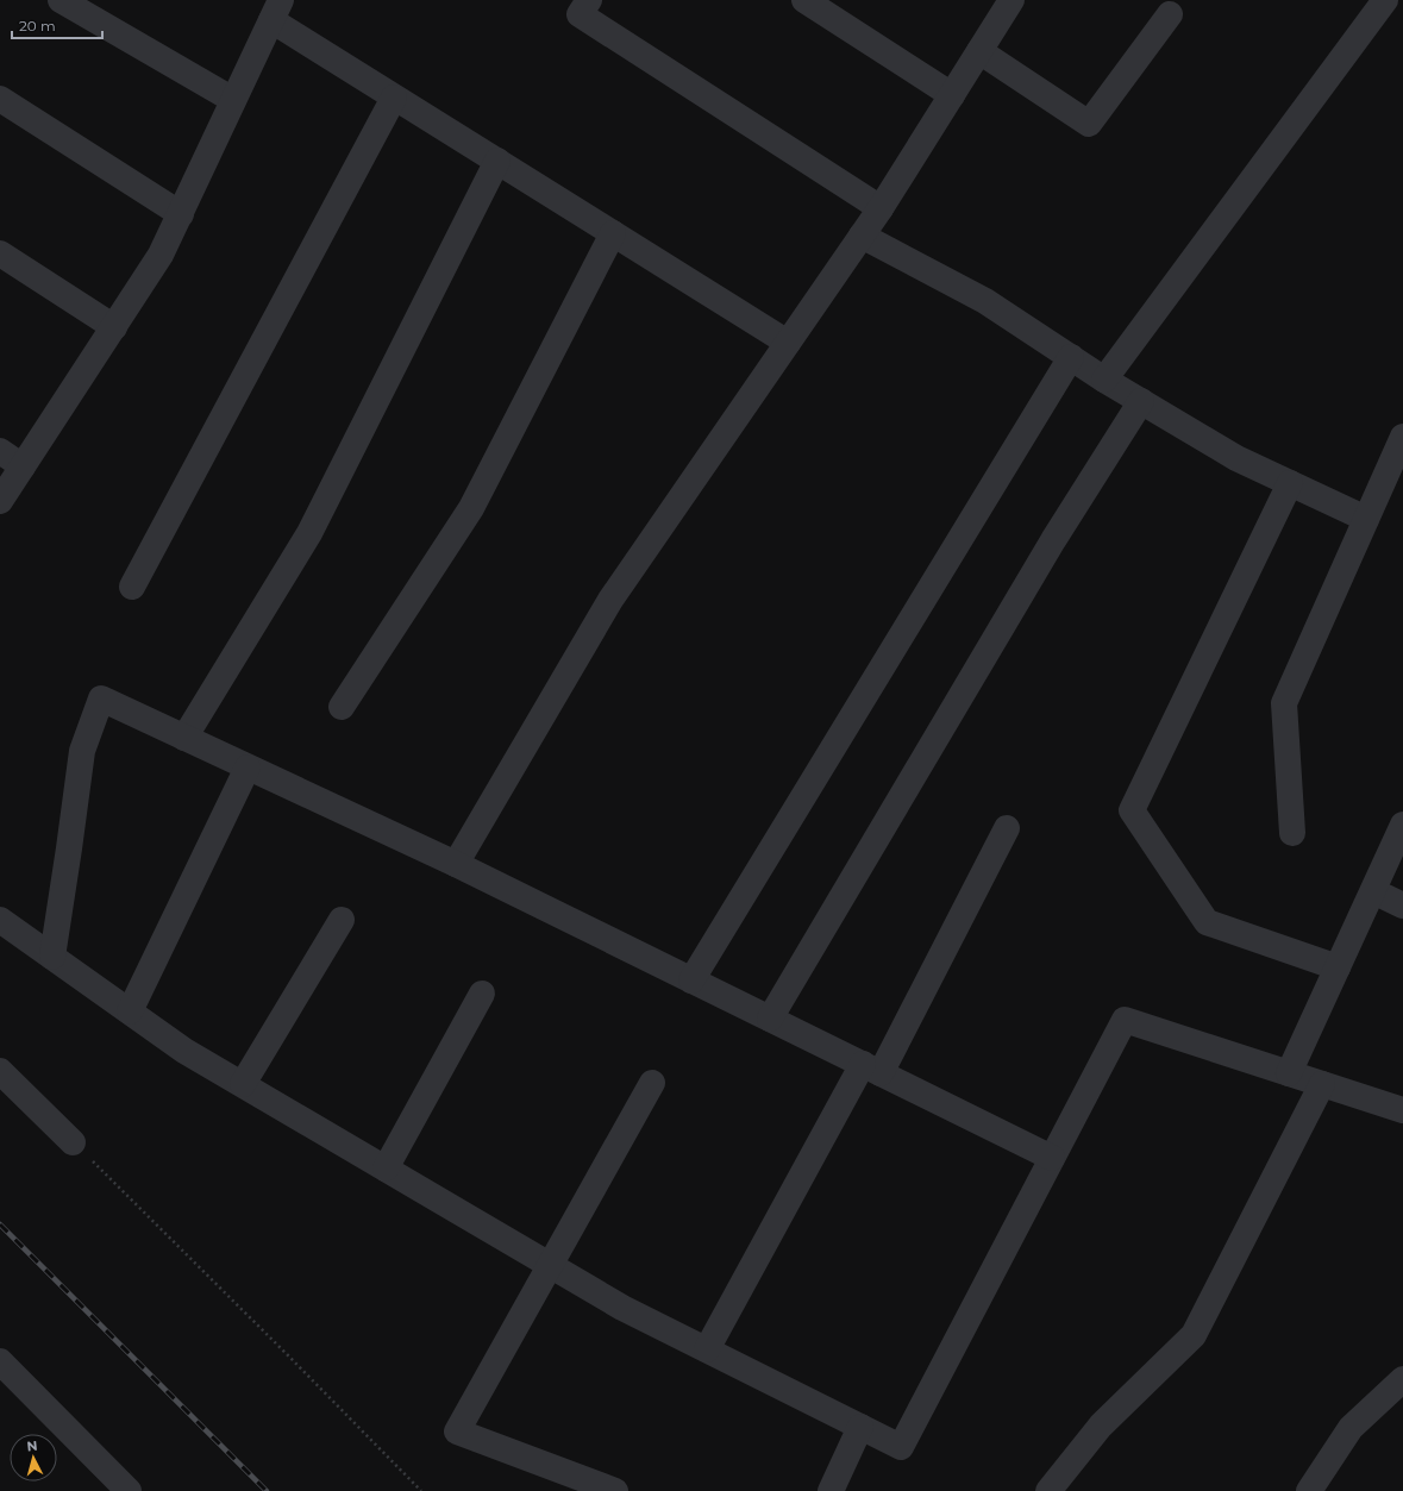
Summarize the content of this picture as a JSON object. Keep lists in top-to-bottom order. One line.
{"scale_bar":"20 m","north":"top"}
